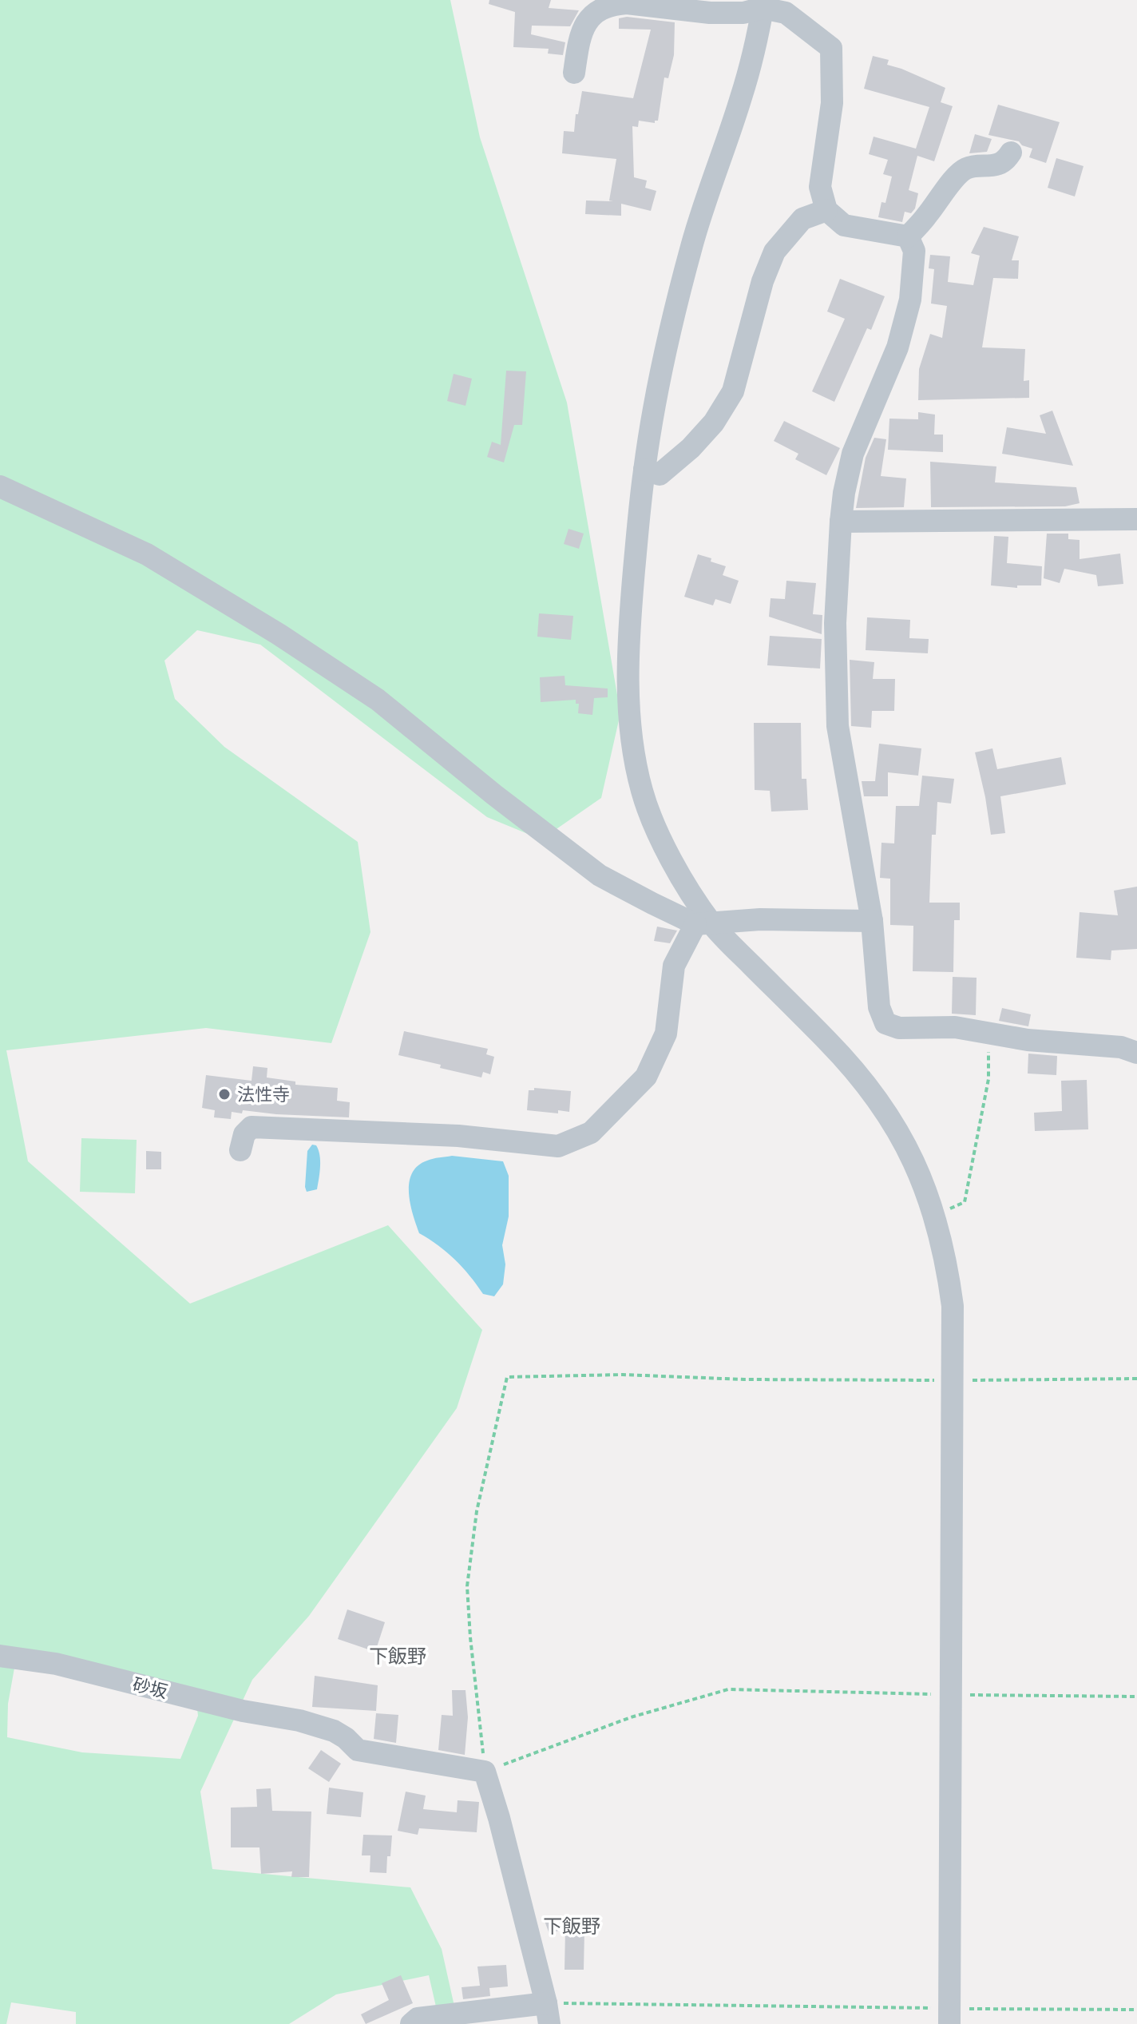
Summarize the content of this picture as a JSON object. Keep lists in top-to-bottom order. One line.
{"streets":{"street":["砂坂"]},"districts":["下飯野","下飯野"],"places":["法性寺"]}
